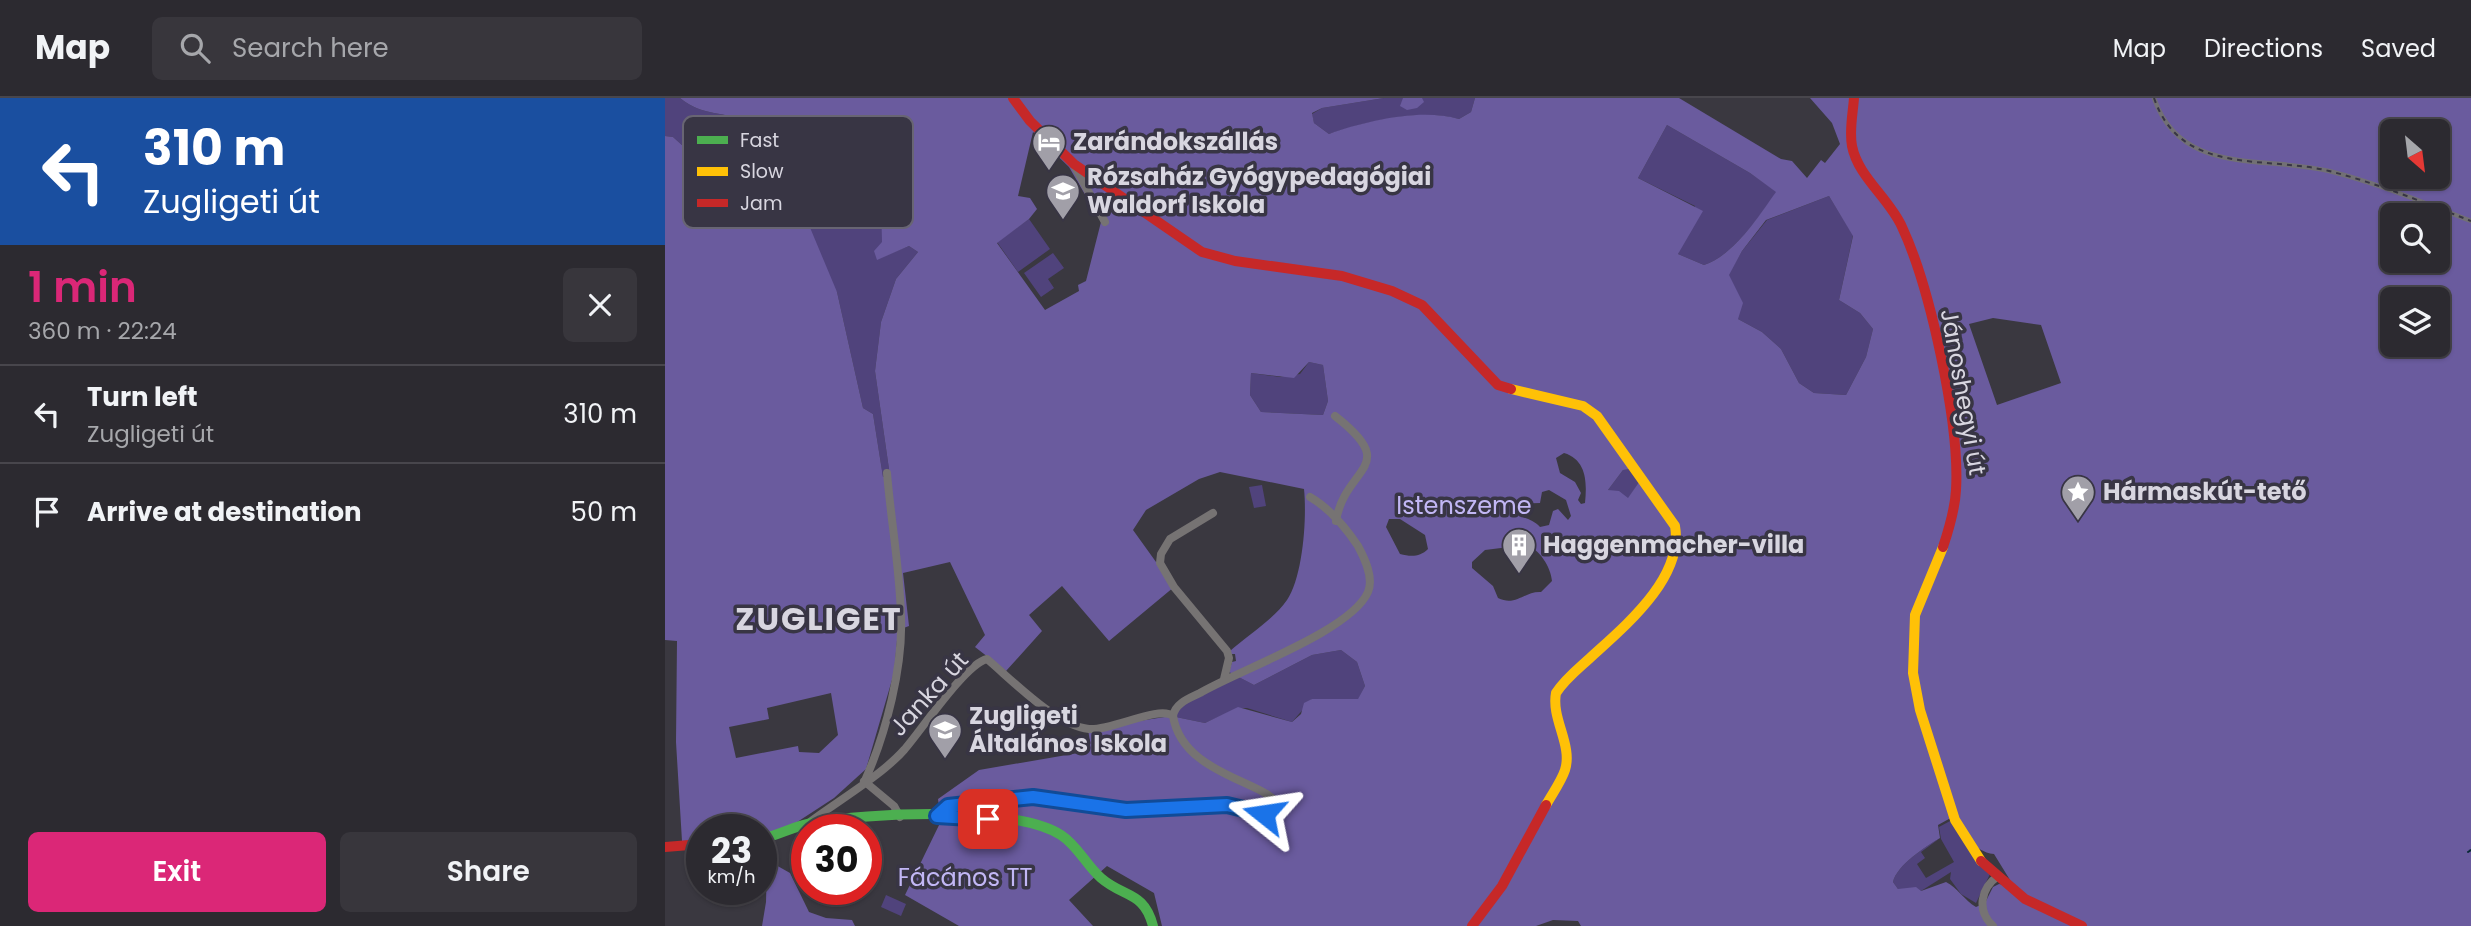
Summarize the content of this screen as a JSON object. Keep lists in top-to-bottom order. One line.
{"streets":{"street":["Jánoshegyi út","Janka út"]},"districts":["ZUGLIGET"],"parks":["Istenszeme","Fácános TT"],"places":{"hotel":["Zarándokszállás"],"school or university":["Rózsaház Gyógypedagógiai Waldorf Iskola","Zugligeti Általános Iskola"],"place":["Hármaskút-tető"],"building":["Haggenmacher-villa"]},"legend":["Fast","Slow","Jam"],"north":"bottom right","page":{"header":"Map","search":"Search here","nav":["Map","Directions","Saved"],"turn":["310 m","Zugligeti út"],"heading":["1 min","360 m · 22:24"],"list":[{"name":"Turn left","note":"Zugligeti út","value":"310 m"},{"name":"Arrive at destination","value":"50 m"}],"speed":"23 km/h","limit":"30","buttons":["Exit","Share"]}}
